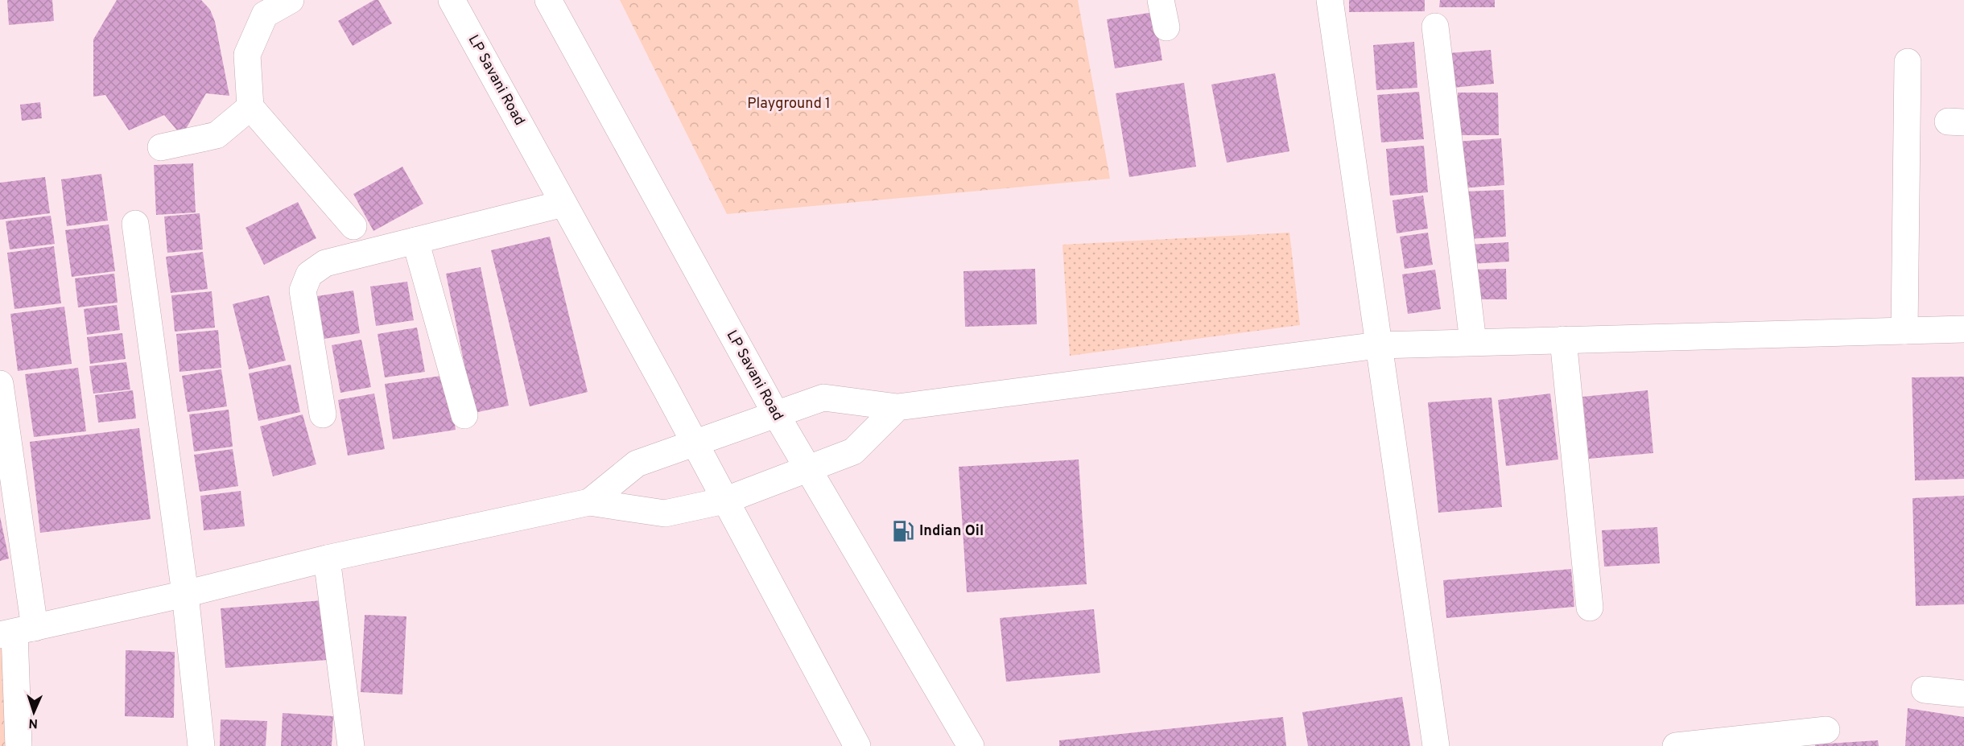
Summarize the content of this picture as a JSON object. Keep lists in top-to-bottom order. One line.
{"streets":{"street":["LP Savani Road"]},"parks":["Playground 1"],"places":{"fuel station":["Indian Oil"]},"north":"bottom"}
